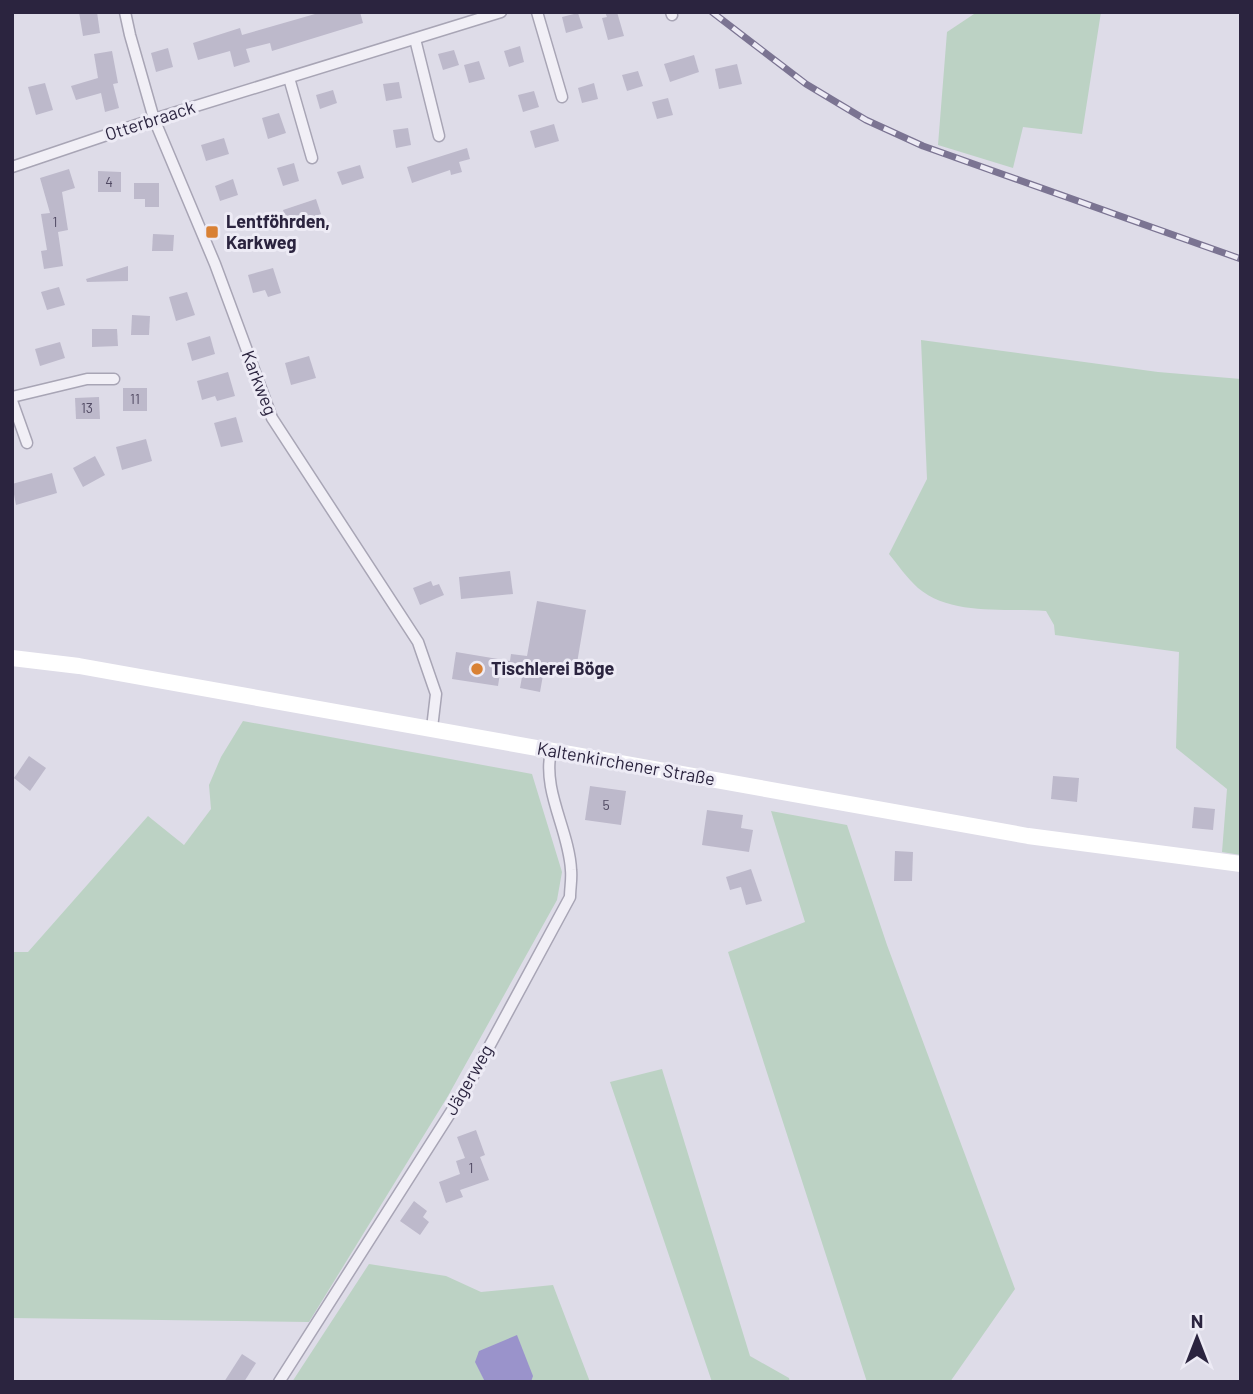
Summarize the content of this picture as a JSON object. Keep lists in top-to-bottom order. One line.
{"streets":{"main road":["Kaltenkirchener Straße"],"street":["Otterbraack","Karkweg","Jägerweg"]},"crossings":[["Otterbraack","Karkweg"],["Karkweg","Kaltenkirchener Straße"],["Kaltenkirchener Straße","Jägerweg"]],"places":{"transit":["Lentföhrden, Karkweg"],"other":["Tischlerei Böge"]},"house_numbers":["4","1","11","13","5","1"],"north":"top"}
